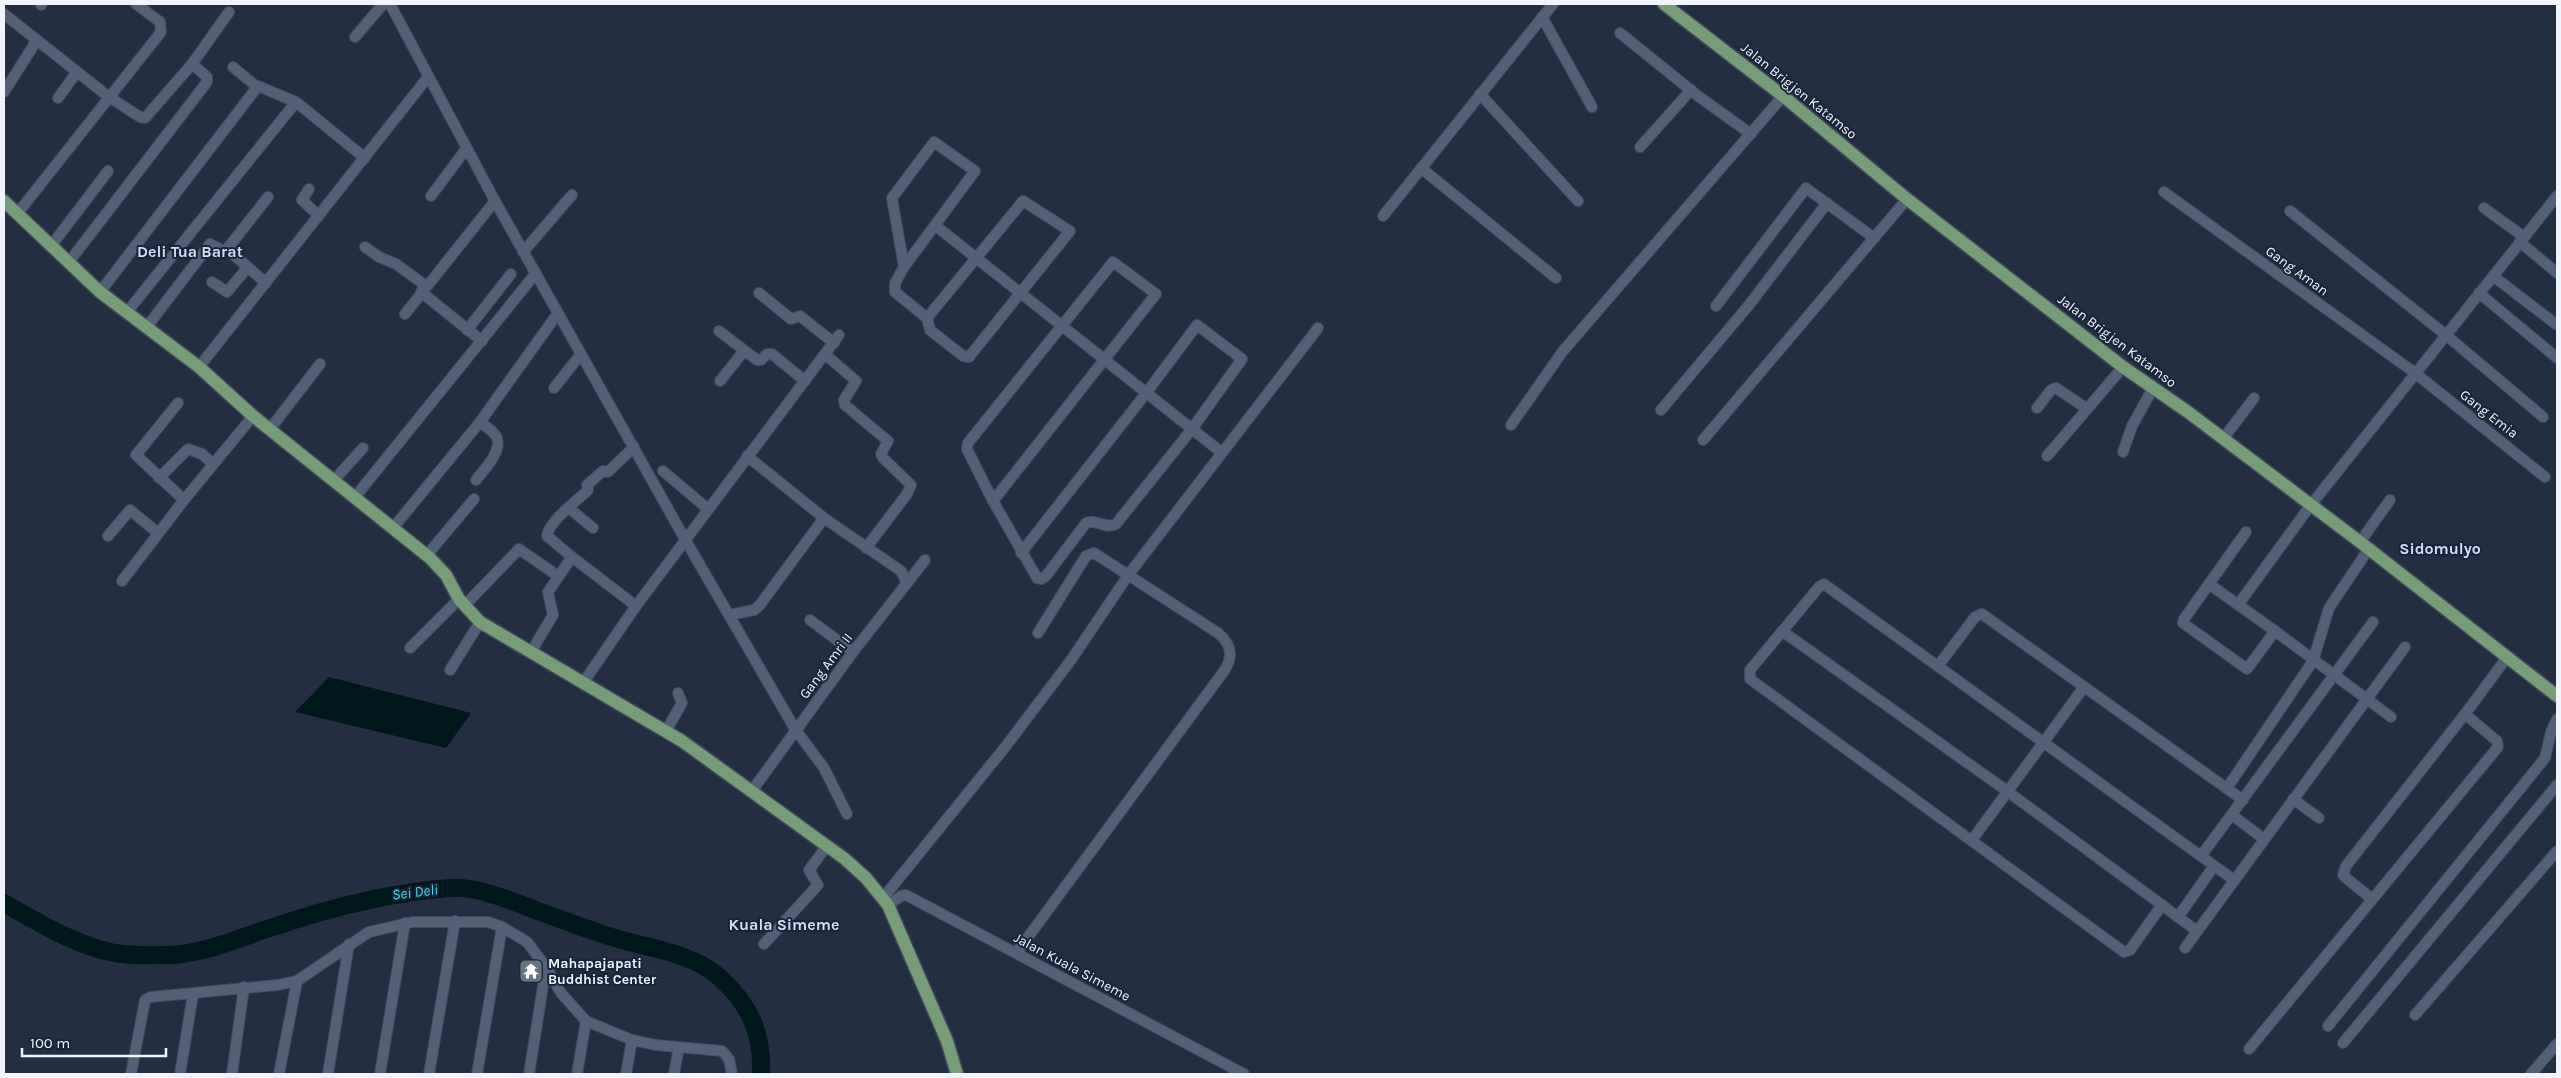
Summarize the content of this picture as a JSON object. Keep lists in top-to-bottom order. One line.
{"streets":{"main road":["Jalan Brigjen Katamso"],"street":["Gang Aman","Gang Emia","Gang Amri II","Jalan Kuala Simeme"]},"crossings":[["Gang Aman","Gang Emia"]],"districts":["Deli Tua Barat","Sidomulyo","Kuala Simeme"],"water":["Sei Deli"],"places":{"temple":["Mahapajapati Buddhist Center"]},"scale_bar":"100 m"}
